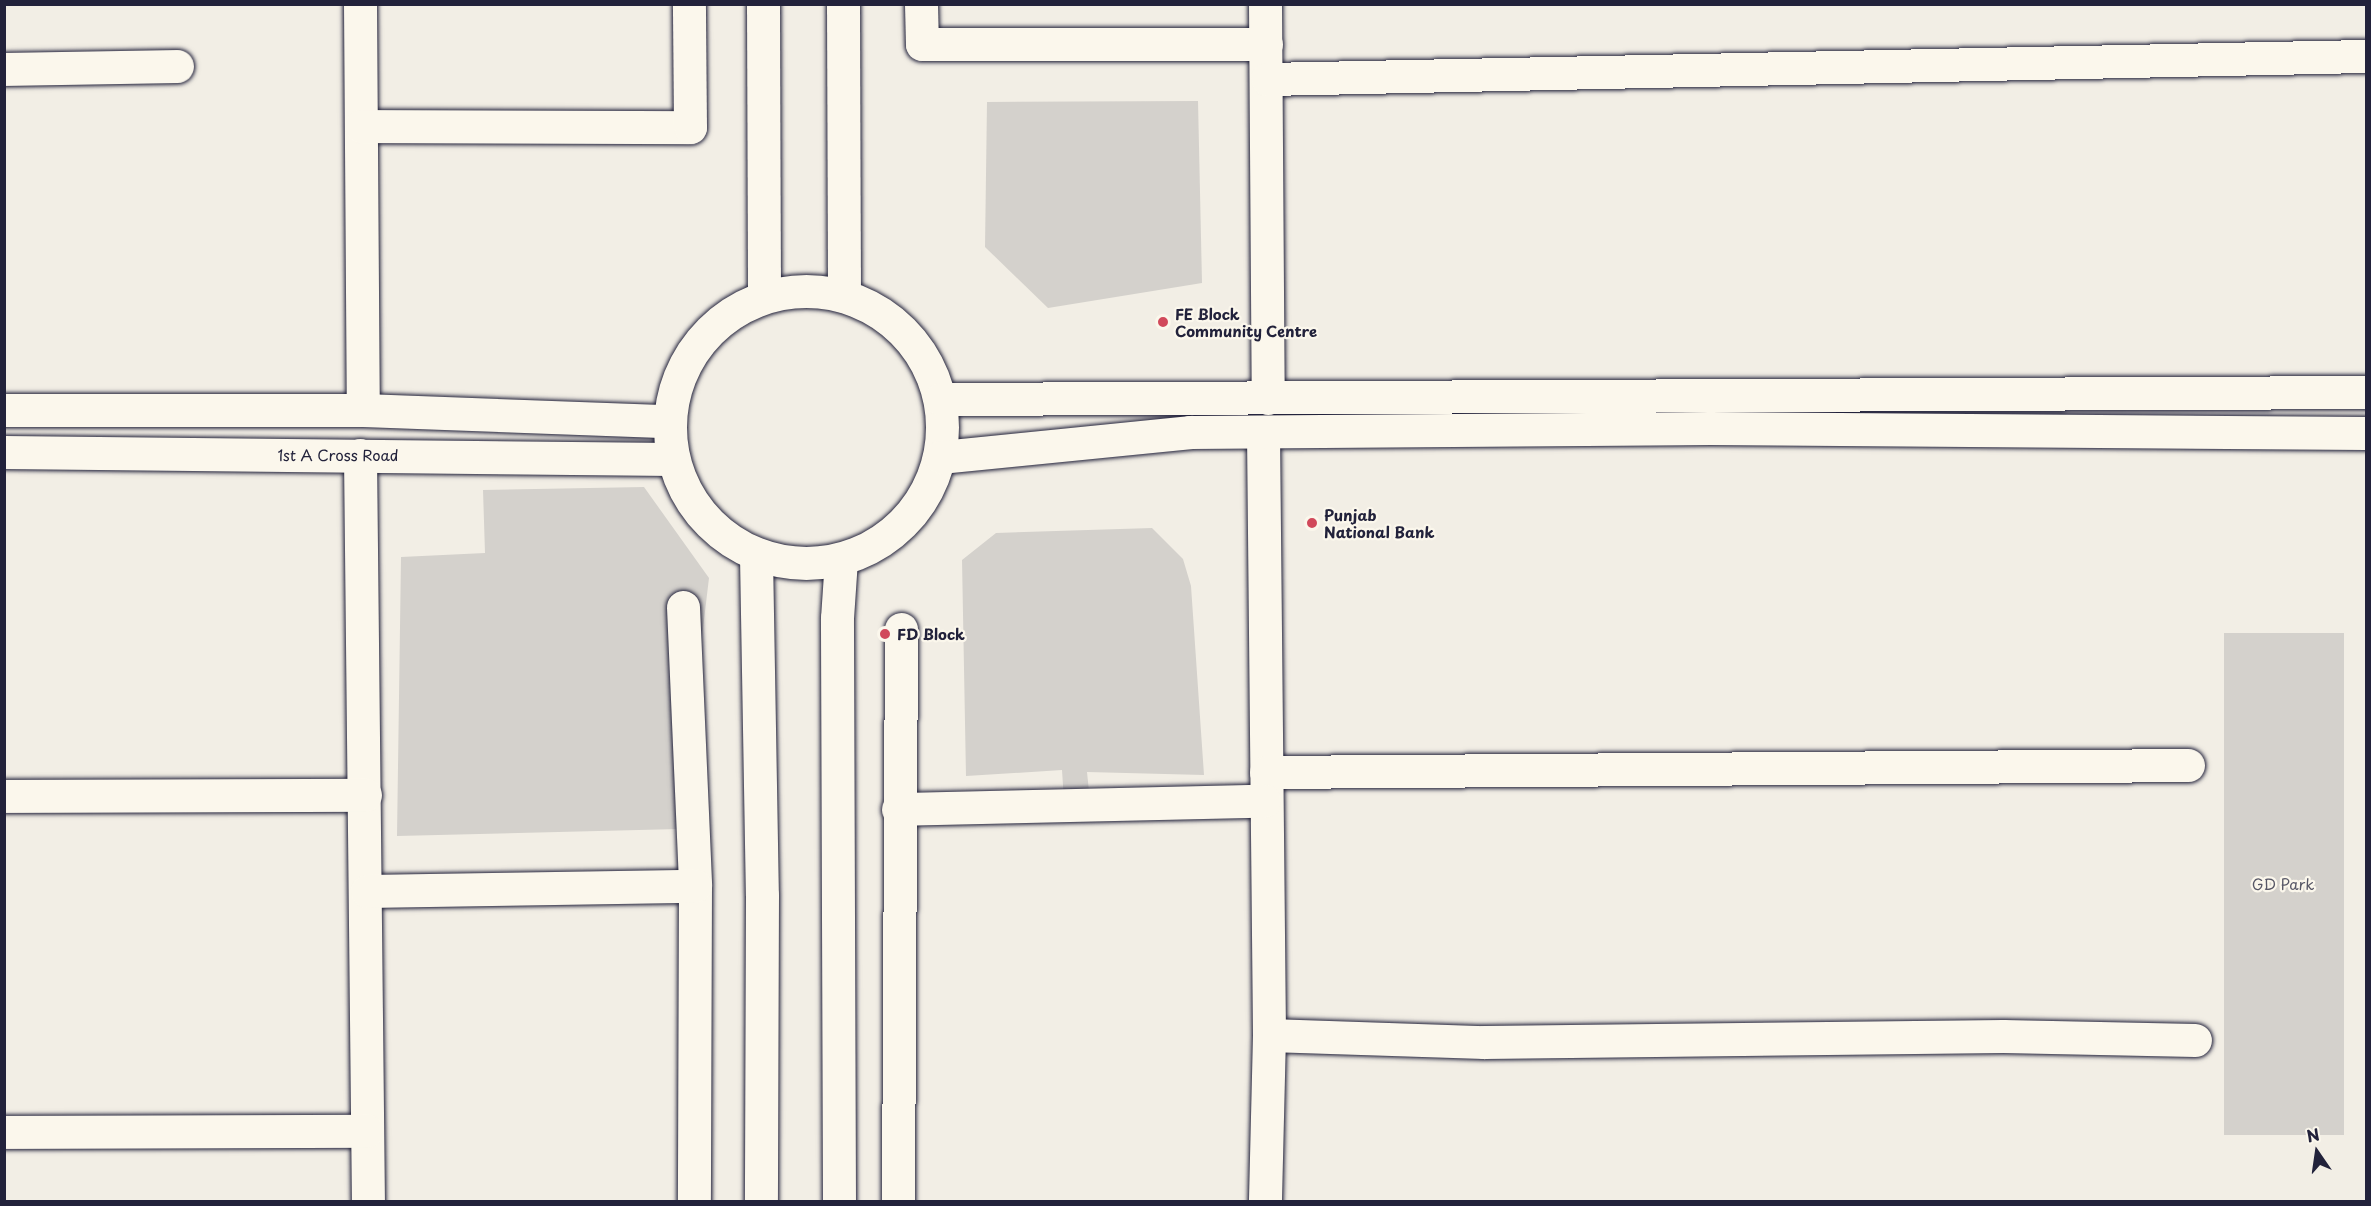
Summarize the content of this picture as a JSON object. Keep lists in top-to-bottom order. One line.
{"streets":{"street":["1st A Cross Road"]},"parks":["GD Park"],"places":["FE Block Community Centre","Punjab National Bank","FD Block"],"north":"top"}
